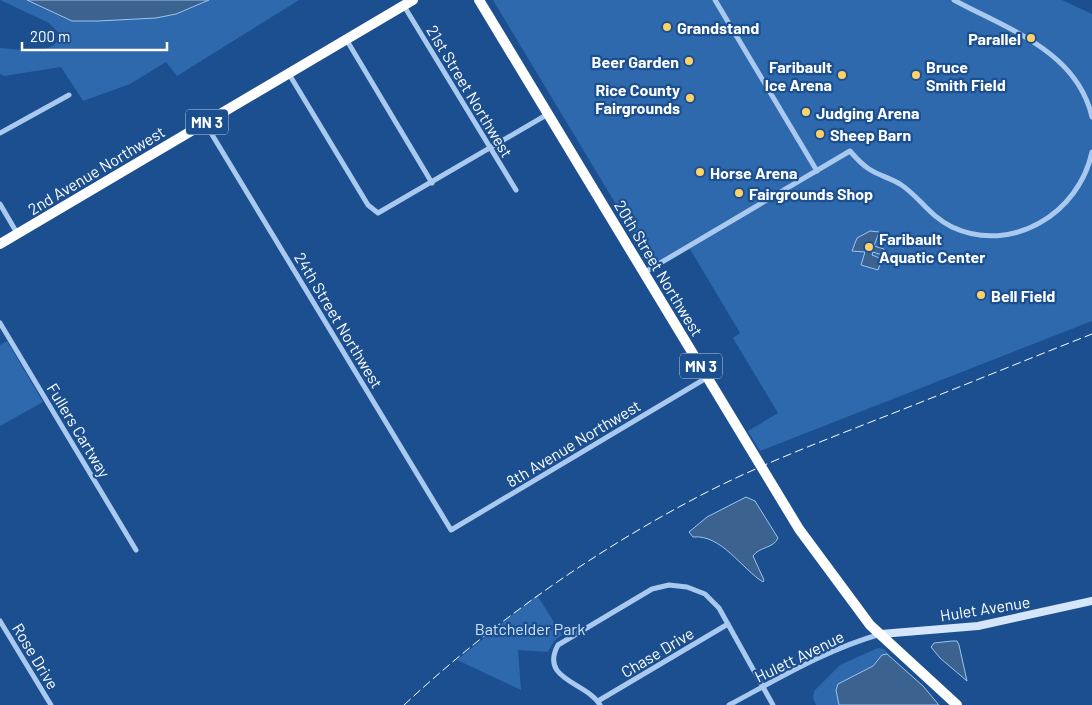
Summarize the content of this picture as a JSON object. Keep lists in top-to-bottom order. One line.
{"streets":{"highway":["MN 3","2nd Avenue Northwest","20th Street Northwest"],"street":["21st Street Northwest","24th Street Northwest","Fullers Cartway","8th Avenue Northwest","Hulet Avenue","Chase Drive","Rose Drive","Hulett Avenue"]},"crossings":[["21st Street Northwest","2nd Avenue Northwest"],["2nd Avenue Northwest","24th Street Northwest"],["20th Street Northwest","8th Avenue Northwest"],["20th Street Northwest","Hulet Avenue"],["20th Street Northwest","Hulett Avenue"],["24th Street Northwest","8th Avenue Northwest"],["Hulet Avenue","Hulett Avenue"]],"parks":["Batchelder Park"],"places":["Grandstand","Parallel","Beer Garden","Faribault Ice Arena","Bruce Smith Field","Rice County Fairgrounds","Judging Arena","Sheep Barn","Horse Arena","Fairgrounds Shop","Faribault Aquatic Center","Bell Field"],"scale_bar":"200 m"}
